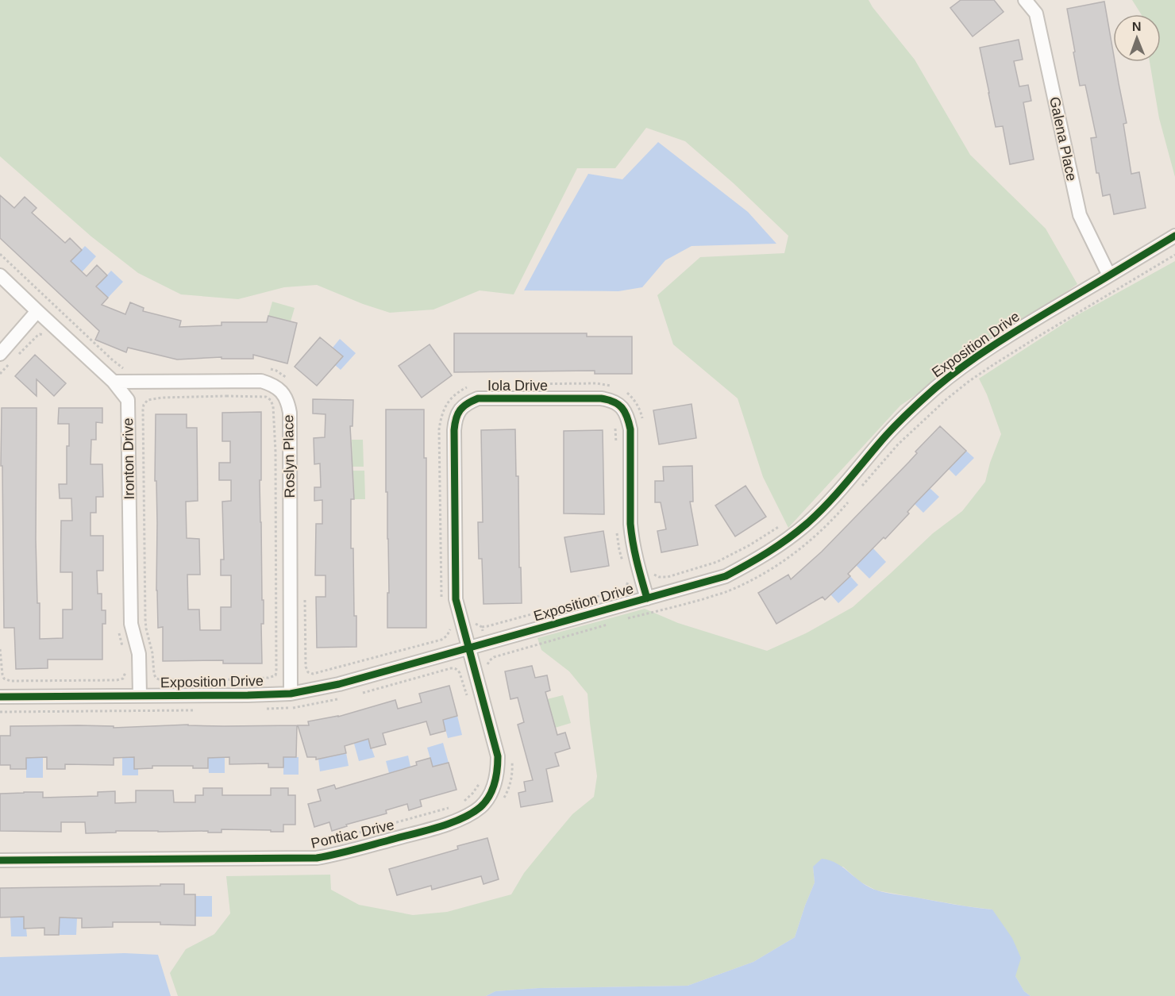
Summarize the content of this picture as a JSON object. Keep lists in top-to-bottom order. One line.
{"streets":{"street":["Galena Place","Exposition Drive","Iola Drive","Roslyn Place","Ironton Drive","Pontiac Drive"]},"crossings":[["Galena Place","Exposition Drive"],["Exposition Drive","Iola Drive"],["Exposition Drive","Roslyn Place"],["Exposition Drive","Ironton Drive"],["Exposition Drive","Pontiac Drive"],["Iola Drive","Pontiac Drive"],["Roslyn Place","Ironton Drive"]],"north":"top"}
